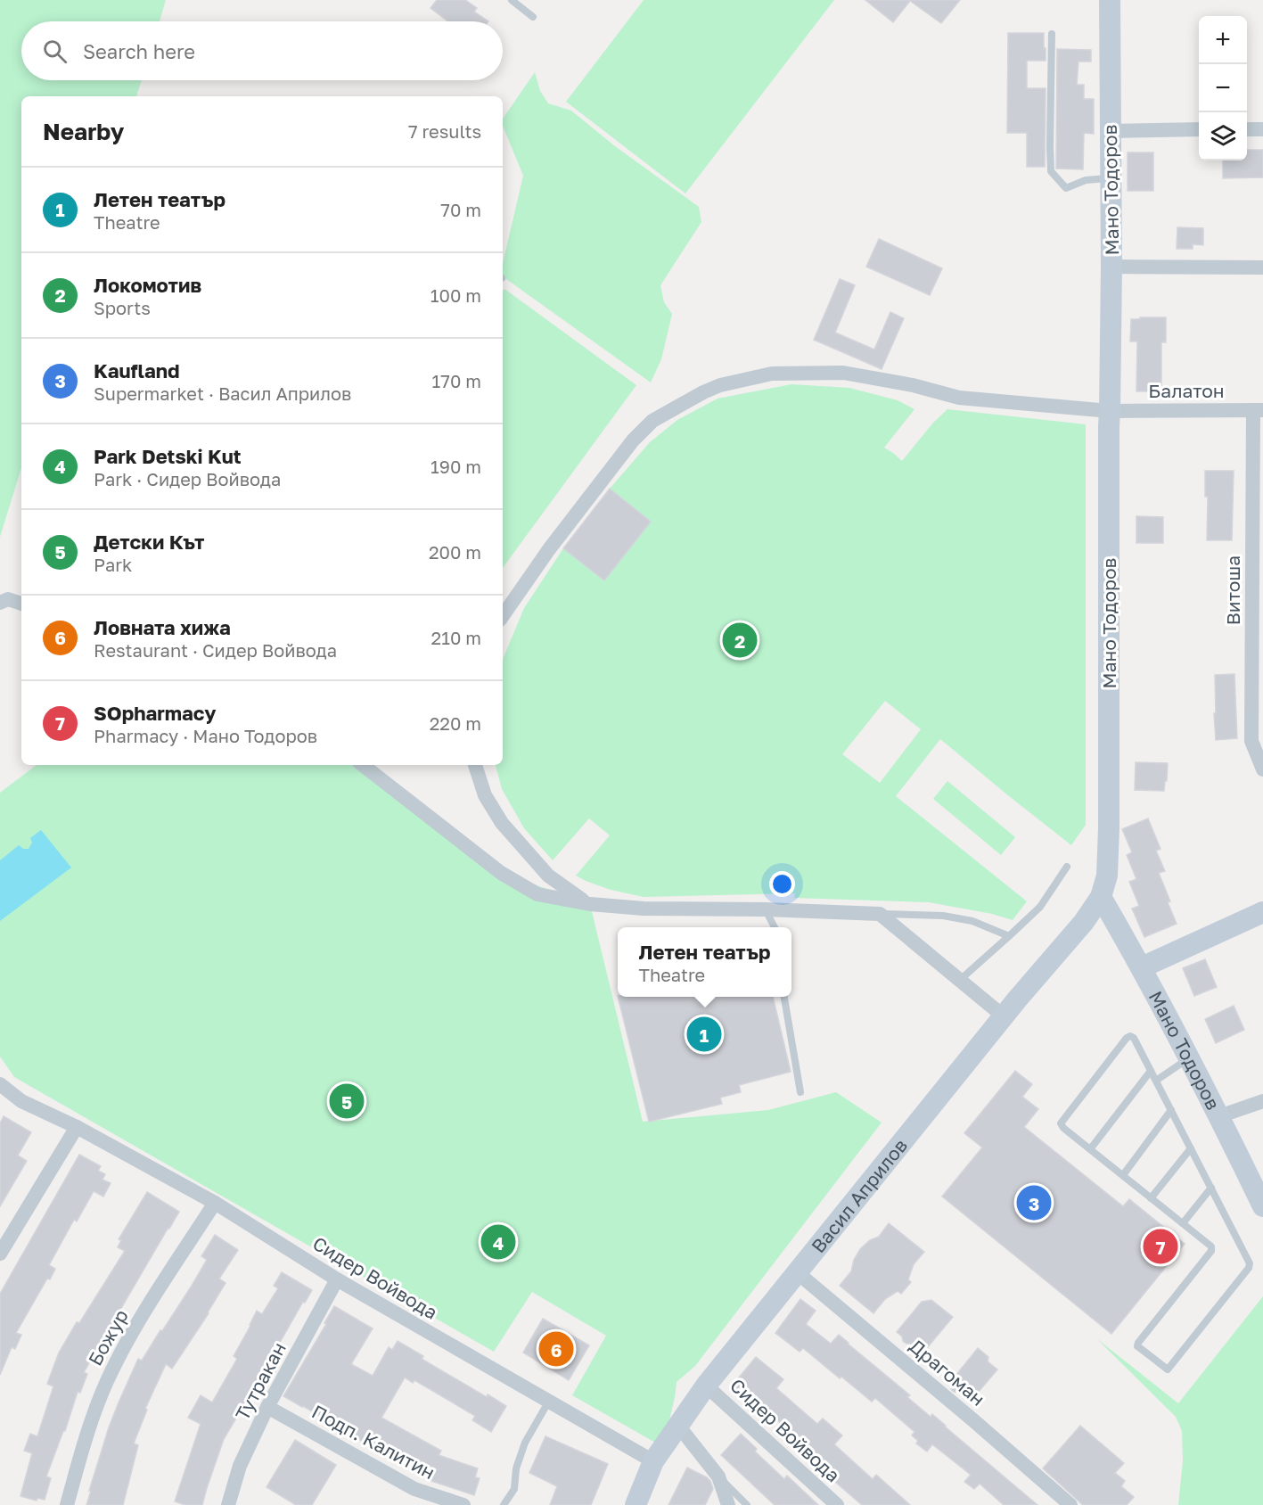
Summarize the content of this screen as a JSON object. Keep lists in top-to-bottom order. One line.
{"streets":{"street":["Мано Тодоров","Балатон","Витоша","Васил Априлов","Сидер Войвода","Божур","Драгоман","Тутракан","Подп. Калитин"]},"crossings":[["Мано Тодоров","Балатон"],["Мано Тодоров","Васил Априлов"],["Балатон","Витоша"],["Васил Априлов","Сидер Войвода"],["Васил Априлов","Драгоман"],["Сидер Войвода","Божур"],["Сидер Войвода","Тутракан"],["Тутракан","Подп. Калитин"]],"page":{"map_buttons":["+","−"],"search":"Search here","heading":["Nearby","7 results"],"list":[{"mark":"1","name":"Летен театър","note":"Theatre","value":"70 m"},{"mark":"2","name":"Локомотив","note":"Sports","value":"100 m"},{"mark":"3","name":"Kaufland","note":"Supermarket · Васил Априлов","value":"170 m"},{"mark":"4","name":"Park Detski Kut","note":"Park · Сидер Войвода","value":"190 m"},{"mark":"5","name":"Детски Кът","note":"Park","value":"200 m"},{"mark":"6","name":"Ловната хижа","note":"Restaurant · Сидер Войвода","value":"210 m"},{"mark":"7","name":"SOpharmacy","note":"Pharmacy · Мано Тодоров","value":"220 m"}],"pins":["2","1","5","3","4","7","6"],"popup":["Летен театър","Theatre"]}}
